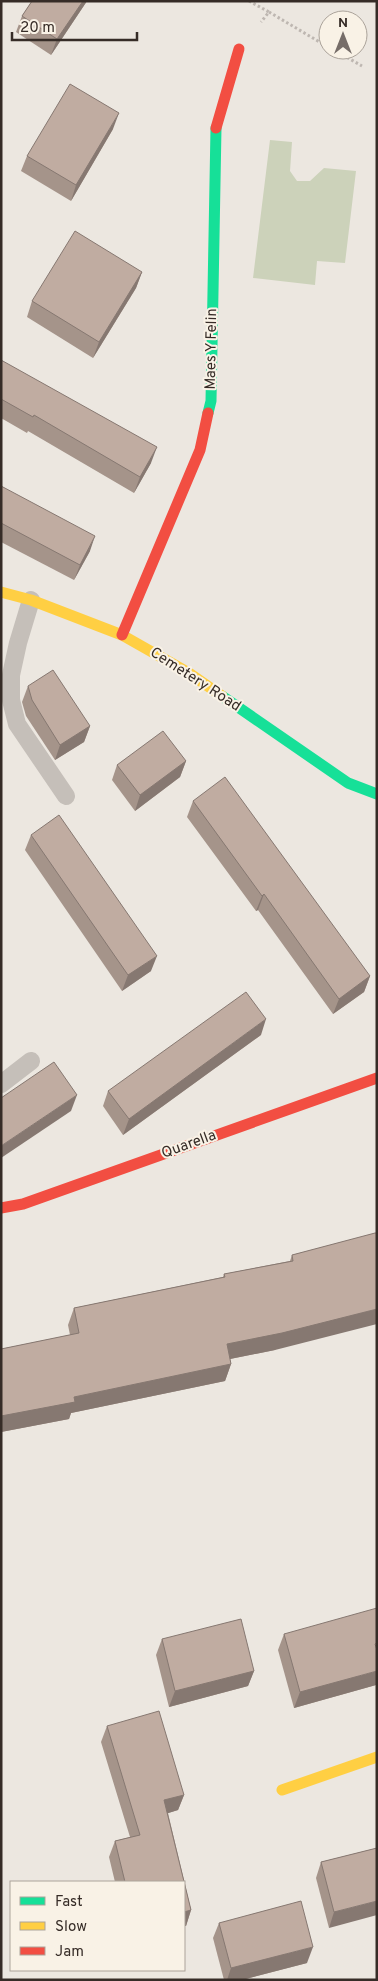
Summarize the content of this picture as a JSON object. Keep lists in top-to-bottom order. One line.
{"streets":{"street":["Maes Y Felin","Cemetery Road","Quarella"]},"crossings":[["Maes Y Felin","Cemetery Road"]],"legend":["Fast","Slow","Jam"],"scale_bar":"20 m","north":"top"}
